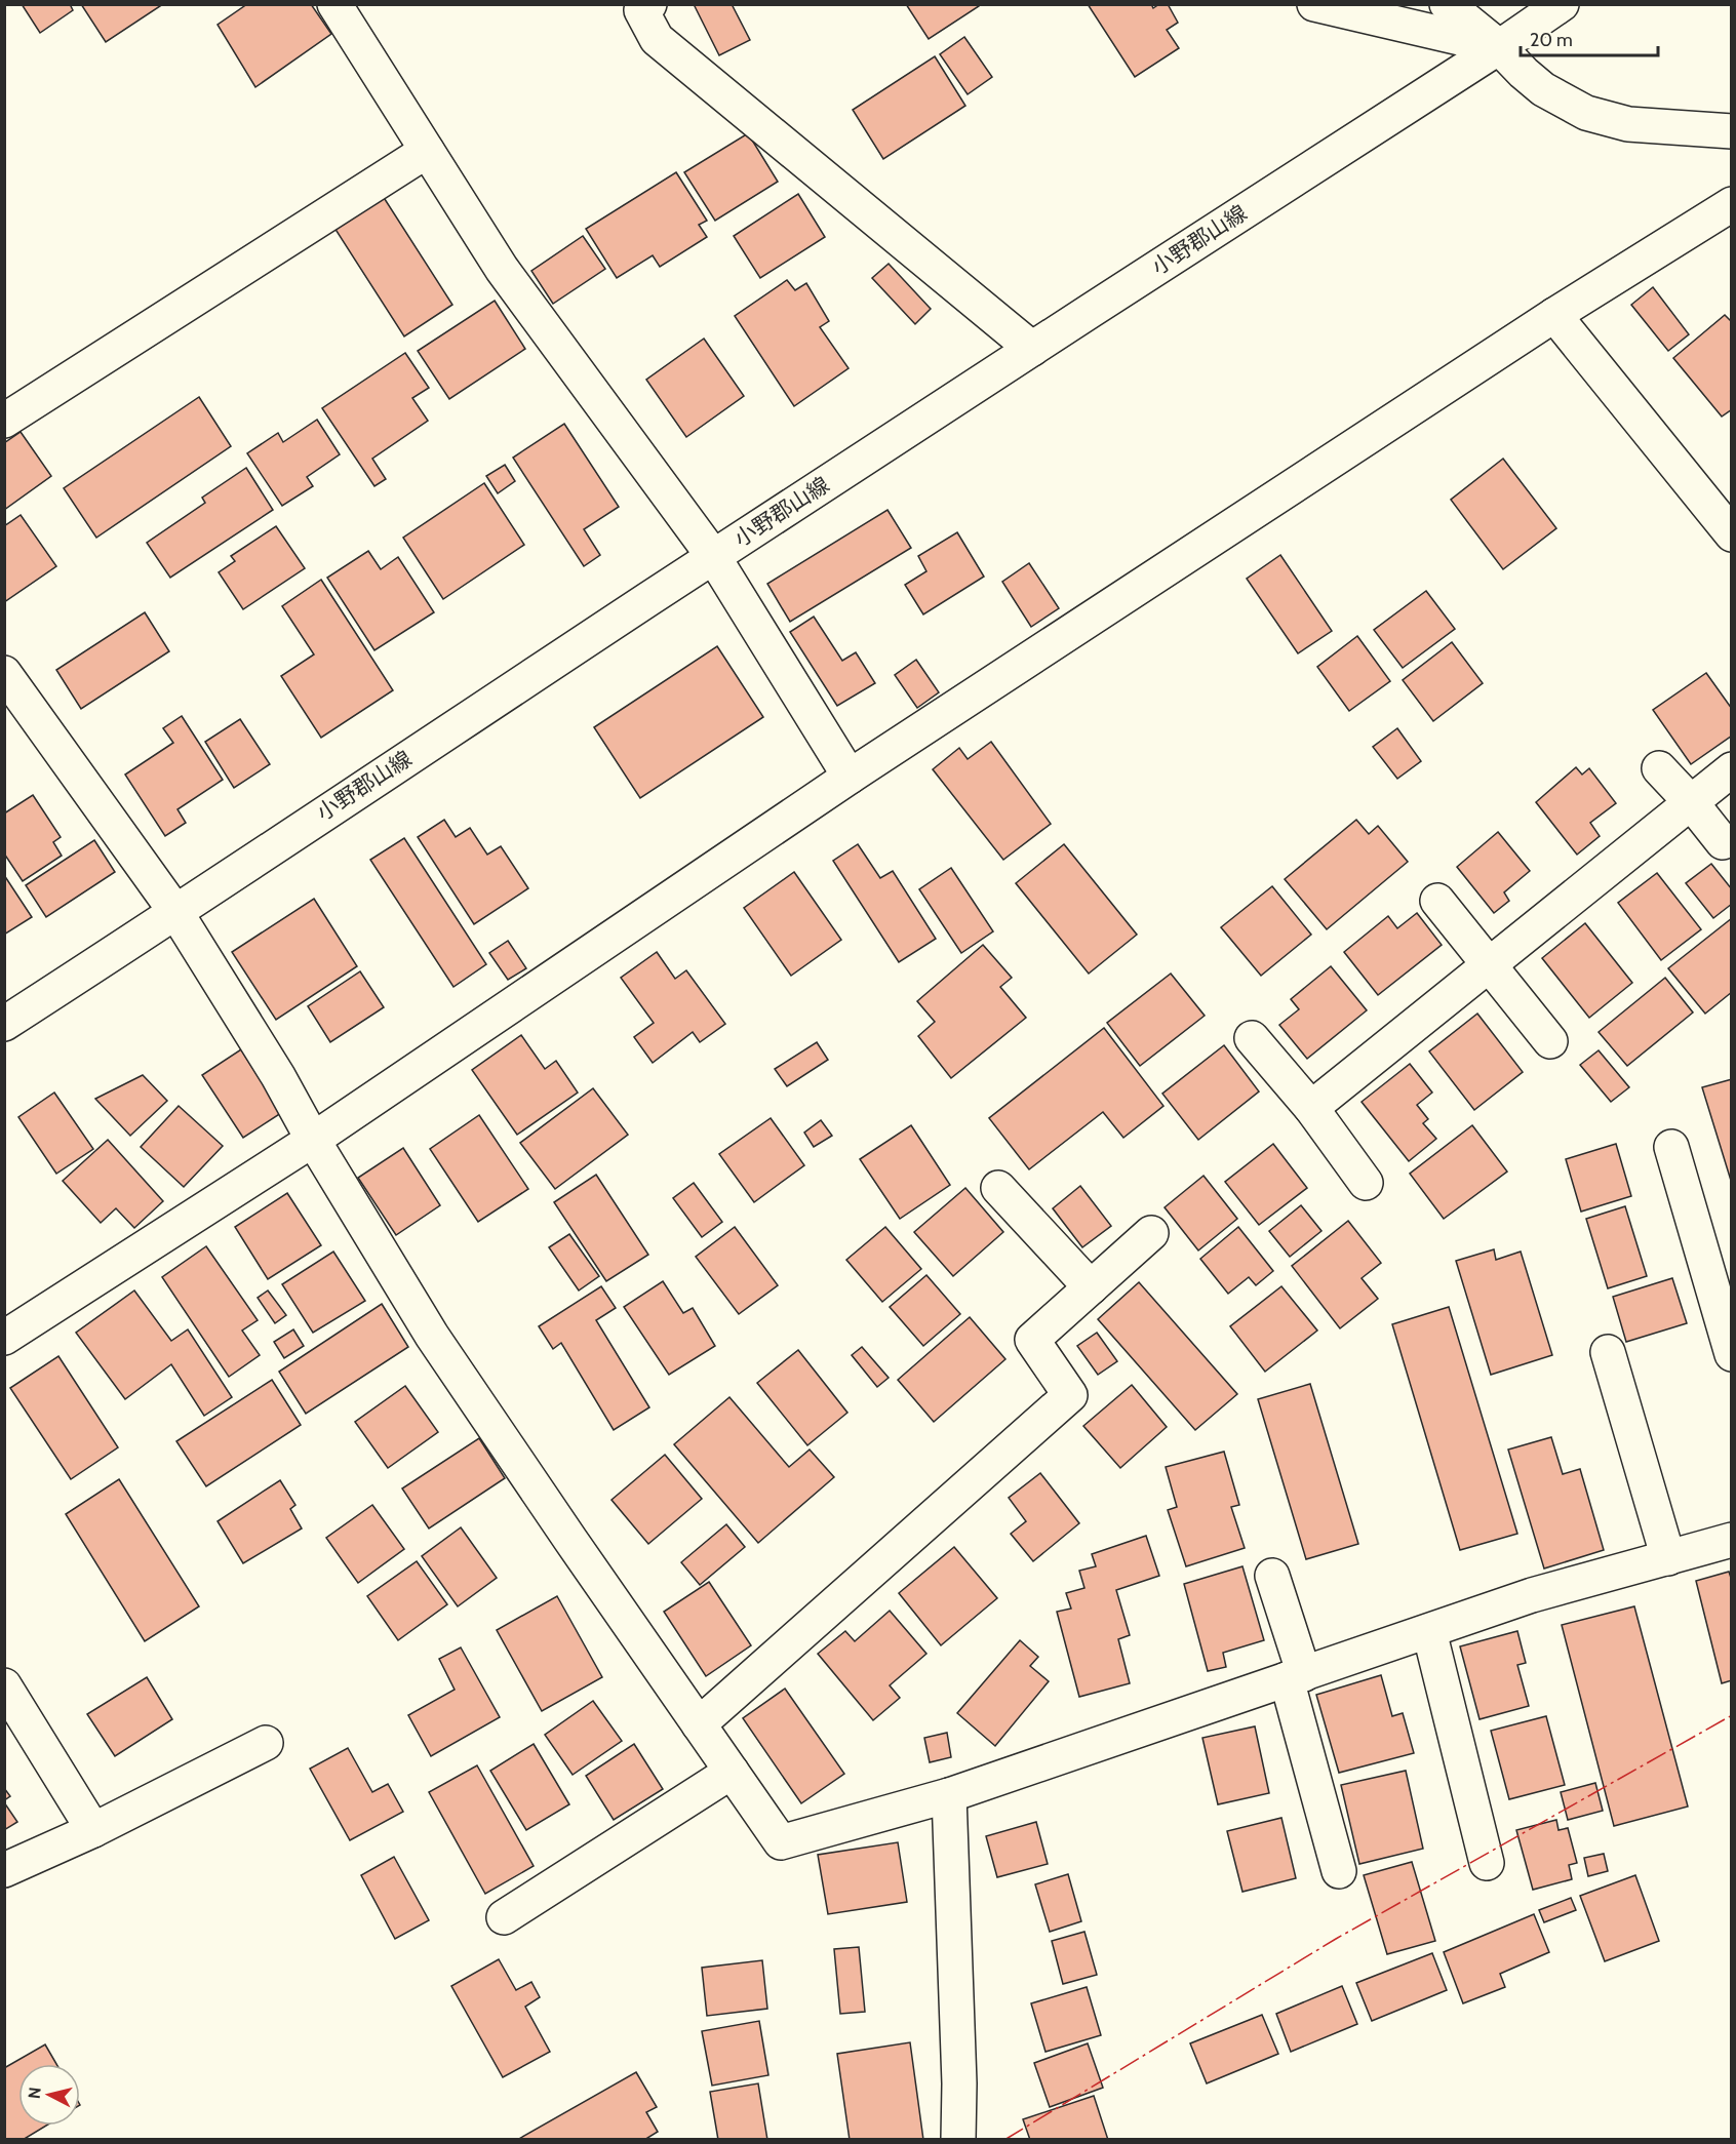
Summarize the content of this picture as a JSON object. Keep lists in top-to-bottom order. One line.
{"streets":{"street":["小野郡山線"]},"scale_bar":"20 m","north":"left"}
